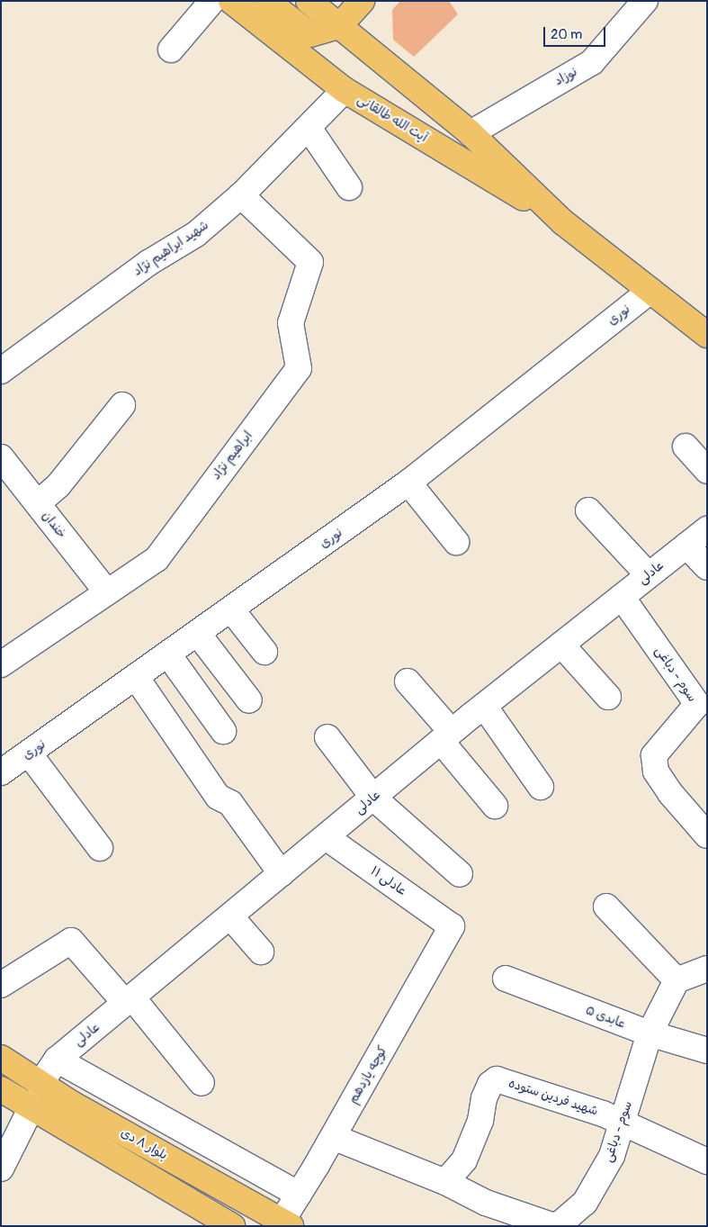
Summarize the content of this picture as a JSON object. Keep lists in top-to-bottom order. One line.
{"streets":{"main road":["آیت الله طالقانی","بلوار ۸ دی"],"street":["نوزاد","شهید ابراهیم نژاد","نوری","ابراهیم نژاد","خندان","عادلی","سوم - دباغی","عادلی ۱۱","عابدی ۵","کوچه یازدهم","شهید فردین ستوده"]},"crossings":[["نوزاد","آیت الله طالقانی"],["آیت الله طالقانی","شهید ابراهیم نژاد"],["آیت الله طالقانی","نوری"],["شهید ابراهیم نژاد","ابراهیم نژاد"],["ابراهیم نژاد","خندان"],["عادلی","سوم - دباغی"],["عادلی","عادلی ۱۱"],["عادلی","بلوار ۸ دی"],["سوم - دباغی","عابدی ۵"],["سوم - دباغی","کوچه یازدهم"],["سوم - دباغی","شهید فردین ستوده"],["عادلی ۱۱","کوچه یازدهم"],["کوچه یازدهم","بلوار ۸ دی"]],"scale_bar":"20 m"}
